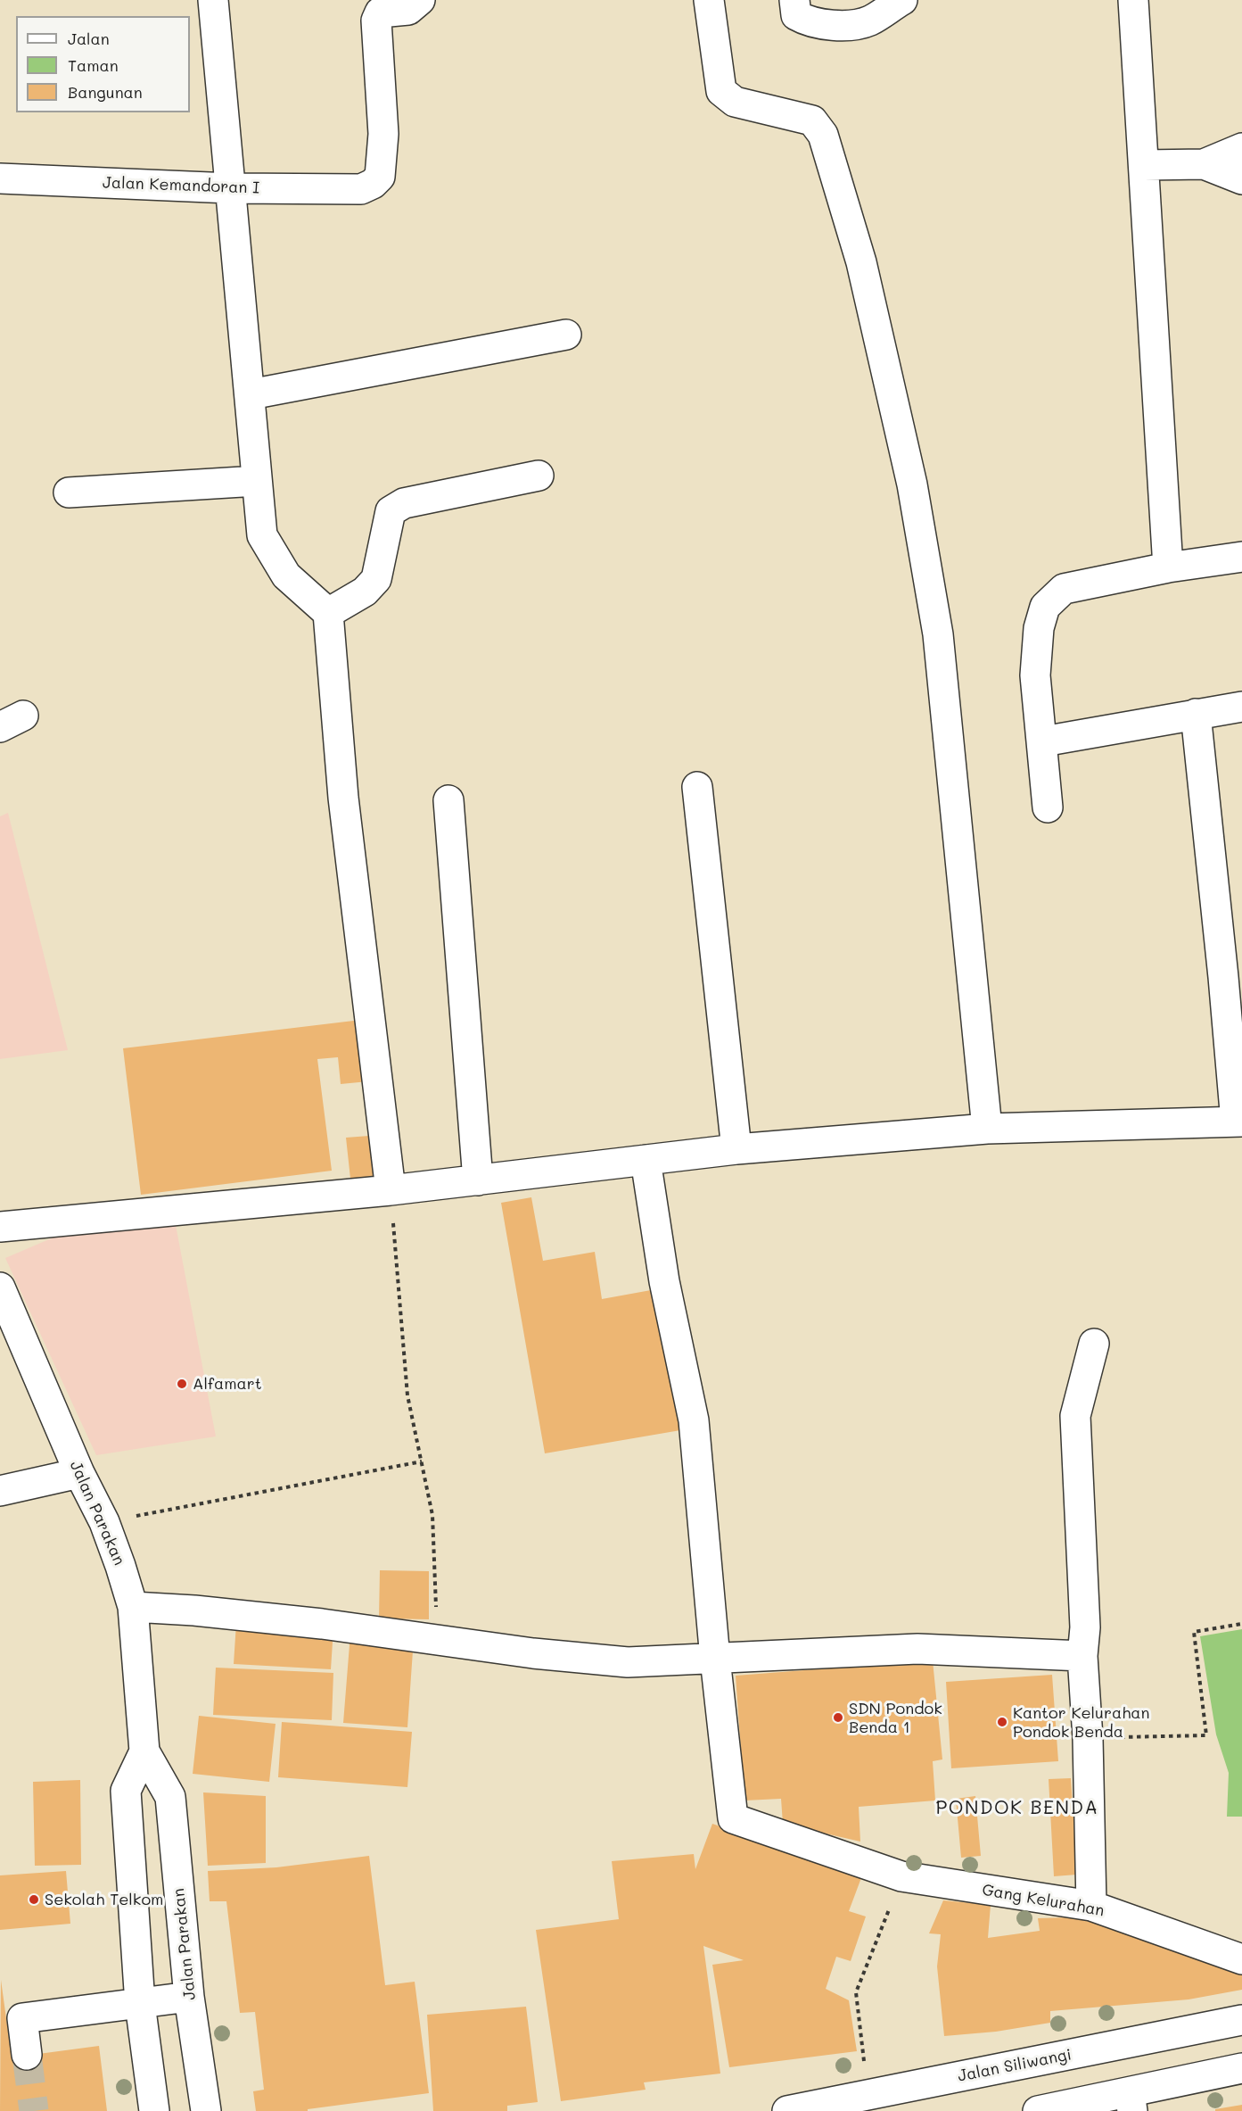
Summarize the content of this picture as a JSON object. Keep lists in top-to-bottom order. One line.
{"streets":{"street":["Jalan Kemandoran I","Jalan Parakan","Gang Kelurahan","Jalan Siliwangi"]},"districts":["PONDOK BENDA"],"places":["Alfamart","SDN Pondok Benda 1","Kantor Kelurahan Pondok Benda","Sekolah Telkom"],"legend":["Jalan","Taman","Bangunan"]}
